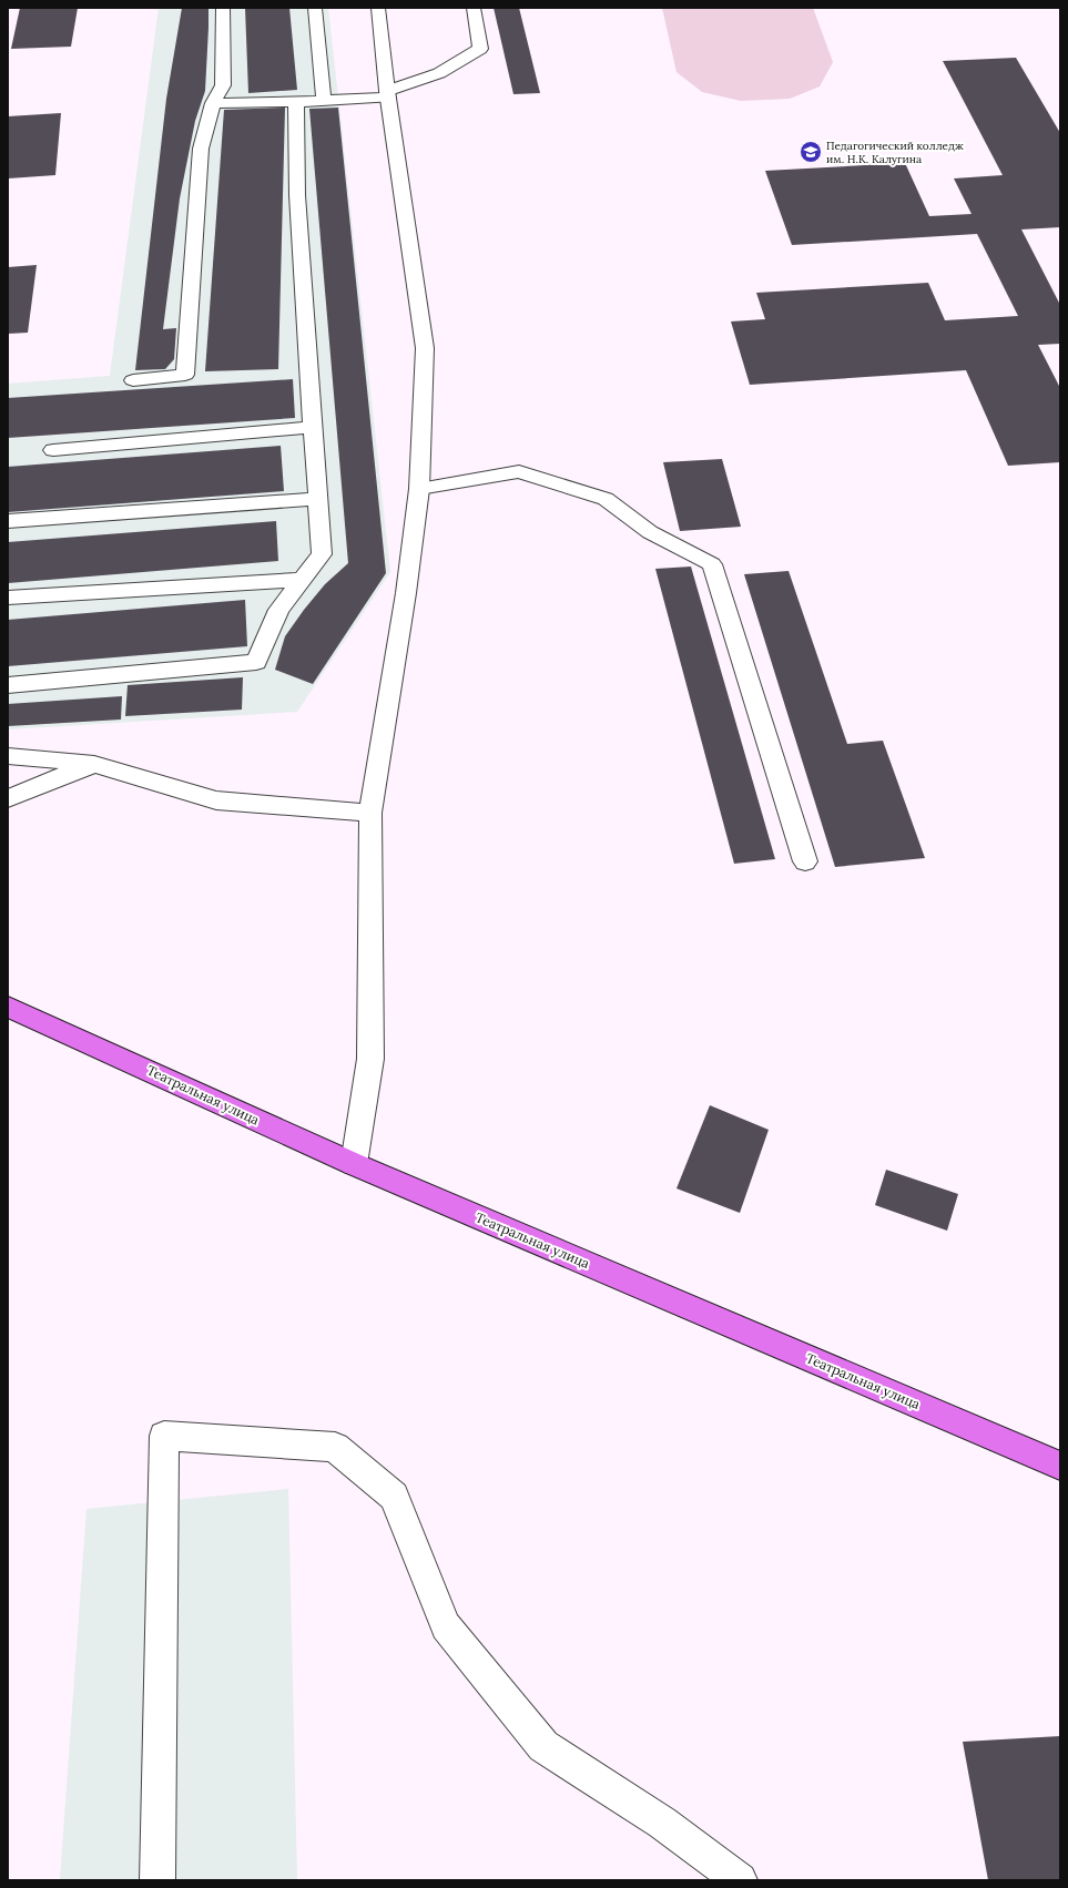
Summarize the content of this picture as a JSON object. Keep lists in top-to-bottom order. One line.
{"streets":{"main road":["Театральная улица"]},"places":{"school or university":["Педагогический колледж им. Н.К. Калугина"]}}
